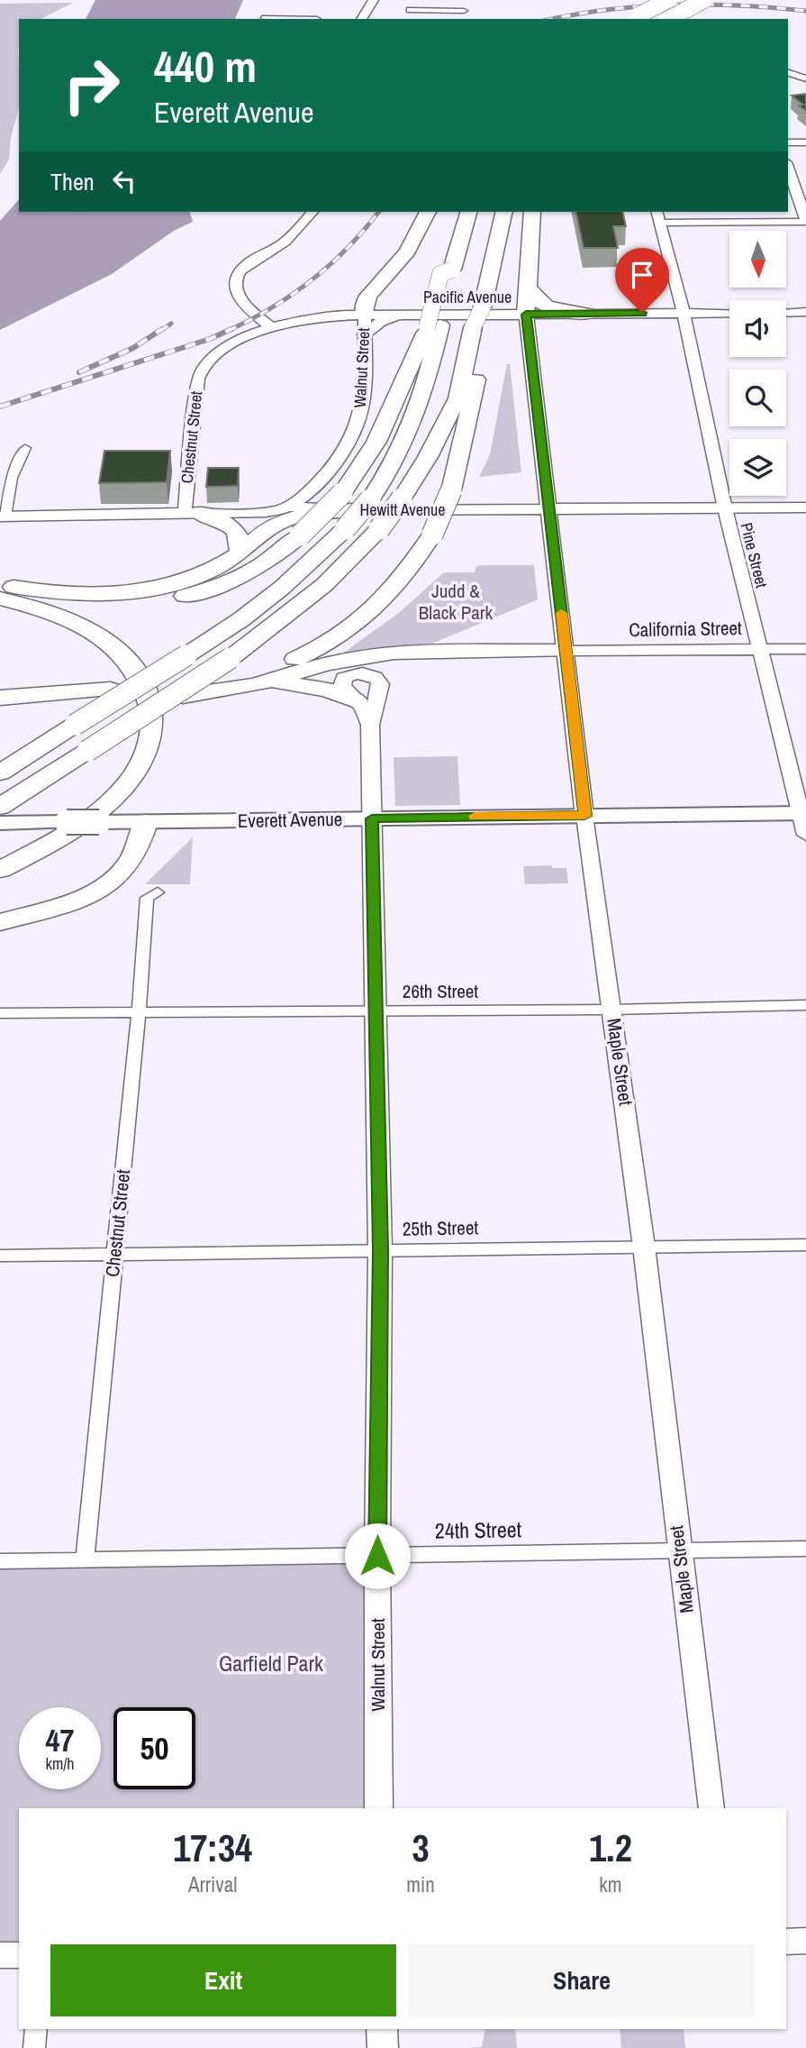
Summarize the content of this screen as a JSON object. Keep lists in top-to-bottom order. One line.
{"streets":{"main road":["Pacific Avenue","Walnut Street","Hewitt Avenue","Everett Avenue","Maple Street"],"street":["Chestnut Street","Pine Street","California Street","26th Street","25th Street","24th Street"]},"crossings":[["Pacific Avenue","Walnut Street"],["Pacific Avenue","Chestnut Street"],["Pacific Avenue","Pine Street"],["Pacific Avenue","Maple Street"],["Walnut Street","Hewitt Avenue"],["Walnut Street","Everett Avenue"],["Walnut Street","26th Street"],["Walnut Street","25th Street"],["Walnut Street","24th Street"],["Chestnut Street","Hewitt Avenue"],["Chestnut Street","26th Street"],["Chestnut Street","25th Street"],["Chestnut Street","24th Street"],["Hewitt Avenue","Pine Street"],["Hewitt Avenue","Maple Street"],["Pine Street","California Street"],["Pine Street","Everett Avenue"],["California Street","Maple Street"],["Everett Avenue","Maple Street"],["26th Street","Maple Street"],["Maple Street","25th Street"],["Maple Street","24th Street"]],"parks":["Judd & Black Park","Garfield Park"],"north":"bottom","page":{"turn":["440 m","Everett Avenue"],"then":"Then","speed":"47 km/h","limit":"50","eta":["17:34","Arrival","3","min","1.2","km"],"buttons":["Exit","Share"]}}
